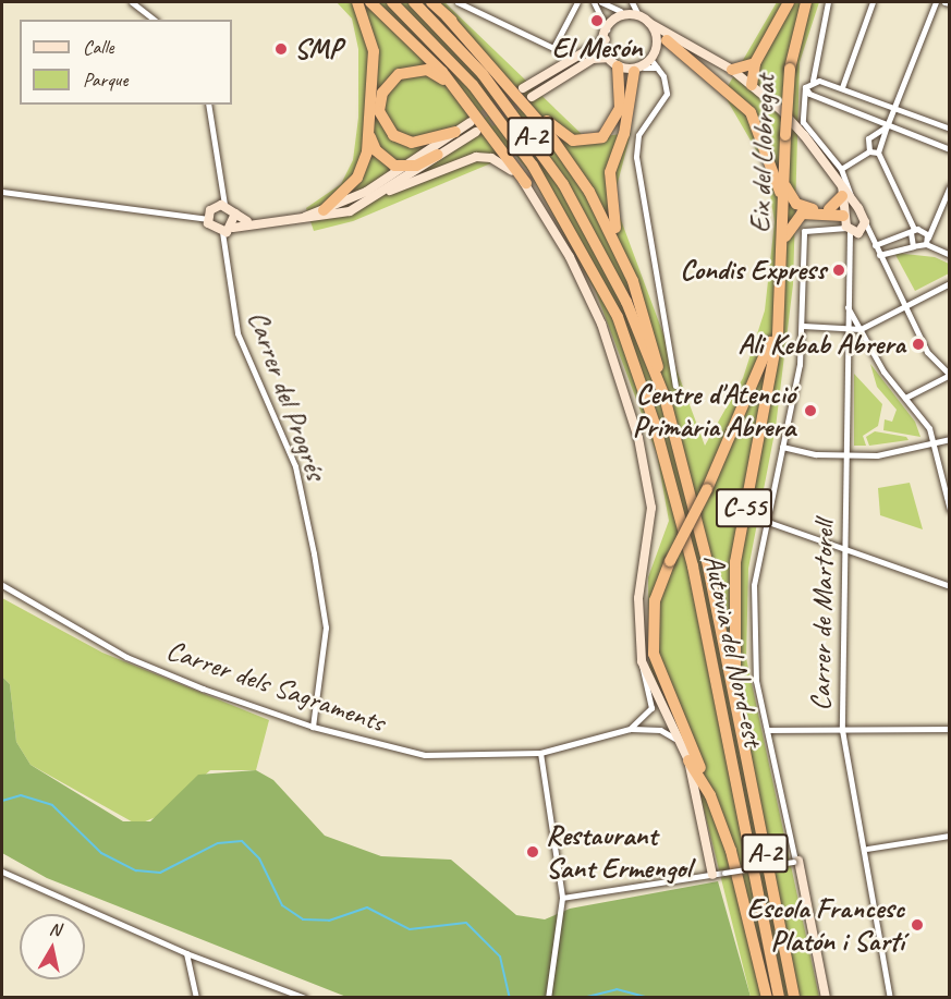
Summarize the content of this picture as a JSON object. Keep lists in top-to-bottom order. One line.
{"streets":{"highway":["A-2","Eix del Llobregat","C-55","Autovia del Nord-est"],"street":["Carrer del Progrés","Carrer de Martorell","Carrer dels Sagraments"]},"crossings":[["Eix del Llobregat","C-55"],["Carrer del Progrés","Carrer dels Sagraments"],["C-55","Autovia del Nord-est"]],"places":["El Mesón","SMP","Condis Express","Ali Kebab Abrera","Centre d'Atenció Primària Abrera","Restaurant Sant Ermengol","Escola Francesc Platón i Sartí"],"legend":["Calle","Parque"],"north":"top"}
